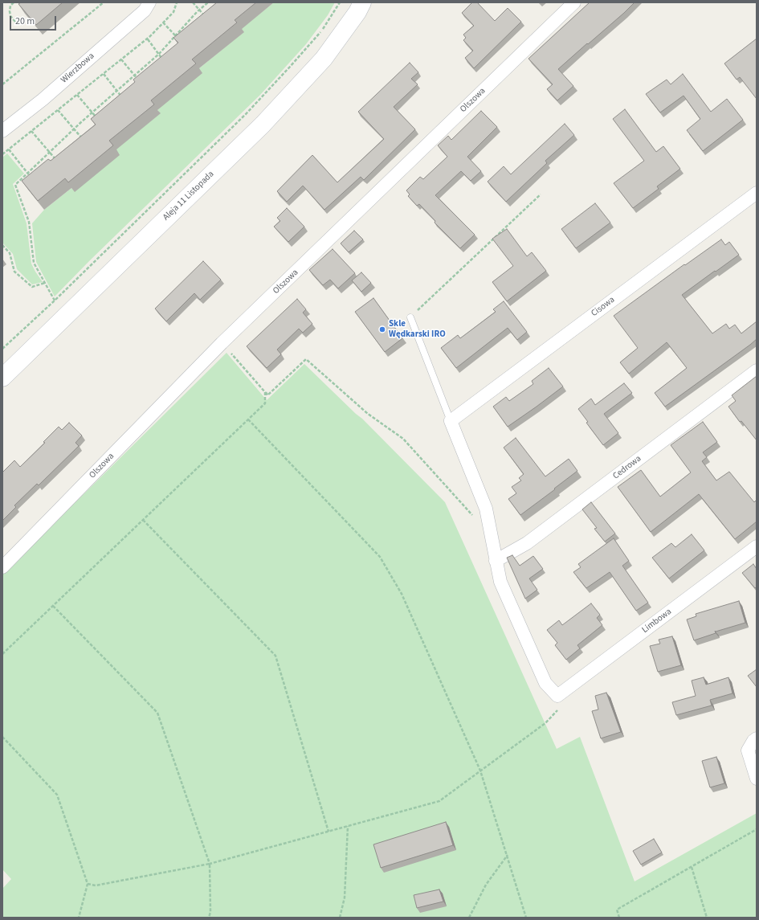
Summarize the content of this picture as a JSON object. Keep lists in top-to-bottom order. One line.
{"streets":{"street":["Wierzbowa","Olszowa","Aleja 11 Listopada","Cisowa","Cedrowa","Limbowa"]},"places":["Skle Wędkarski IRO"],"scale_bar":"20 m"}
